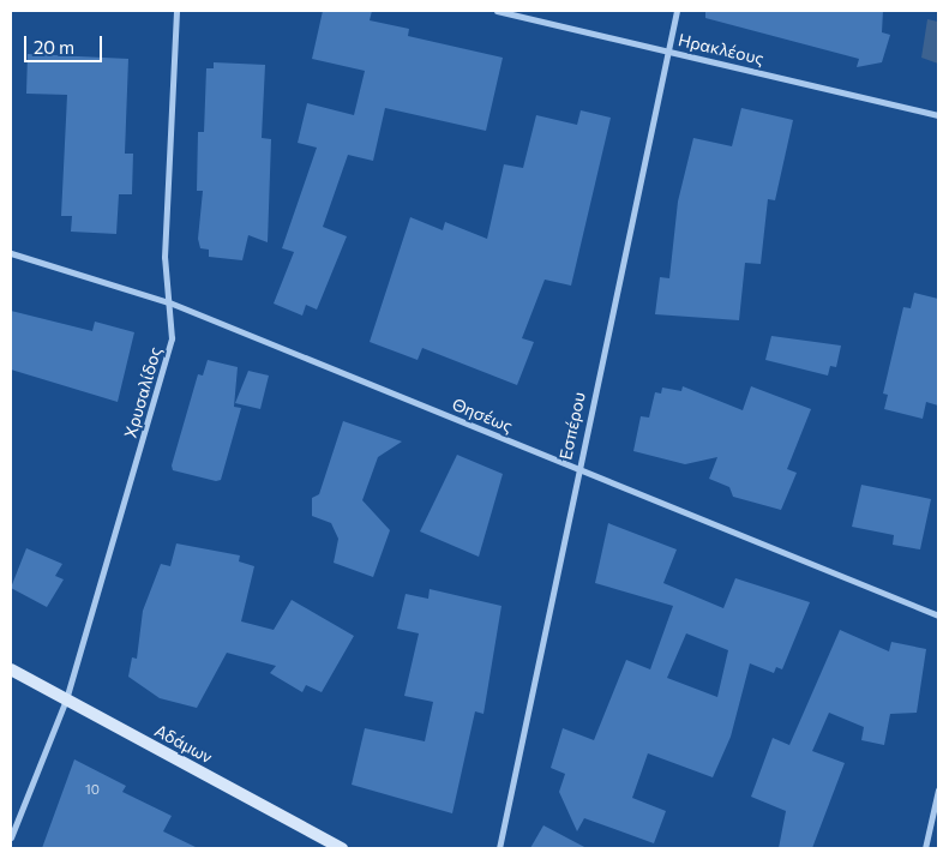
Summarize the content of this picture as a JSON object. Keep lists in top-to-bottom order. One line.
{"streets":{"street":["Ηρακλέους","Χρυσαλίδος","Θησέως","Εσπέρου","Αδάμων"]},"crossings":[["Ηρακλέους","Εσπέρου"],["Χρυσαλίδος","Θησέως"],["Χρυσαλίδος","Αδάμων"],["Θησέως","Εσπέρου"]],"house_numbers":["10"],"scale_bar":"20 m"}
